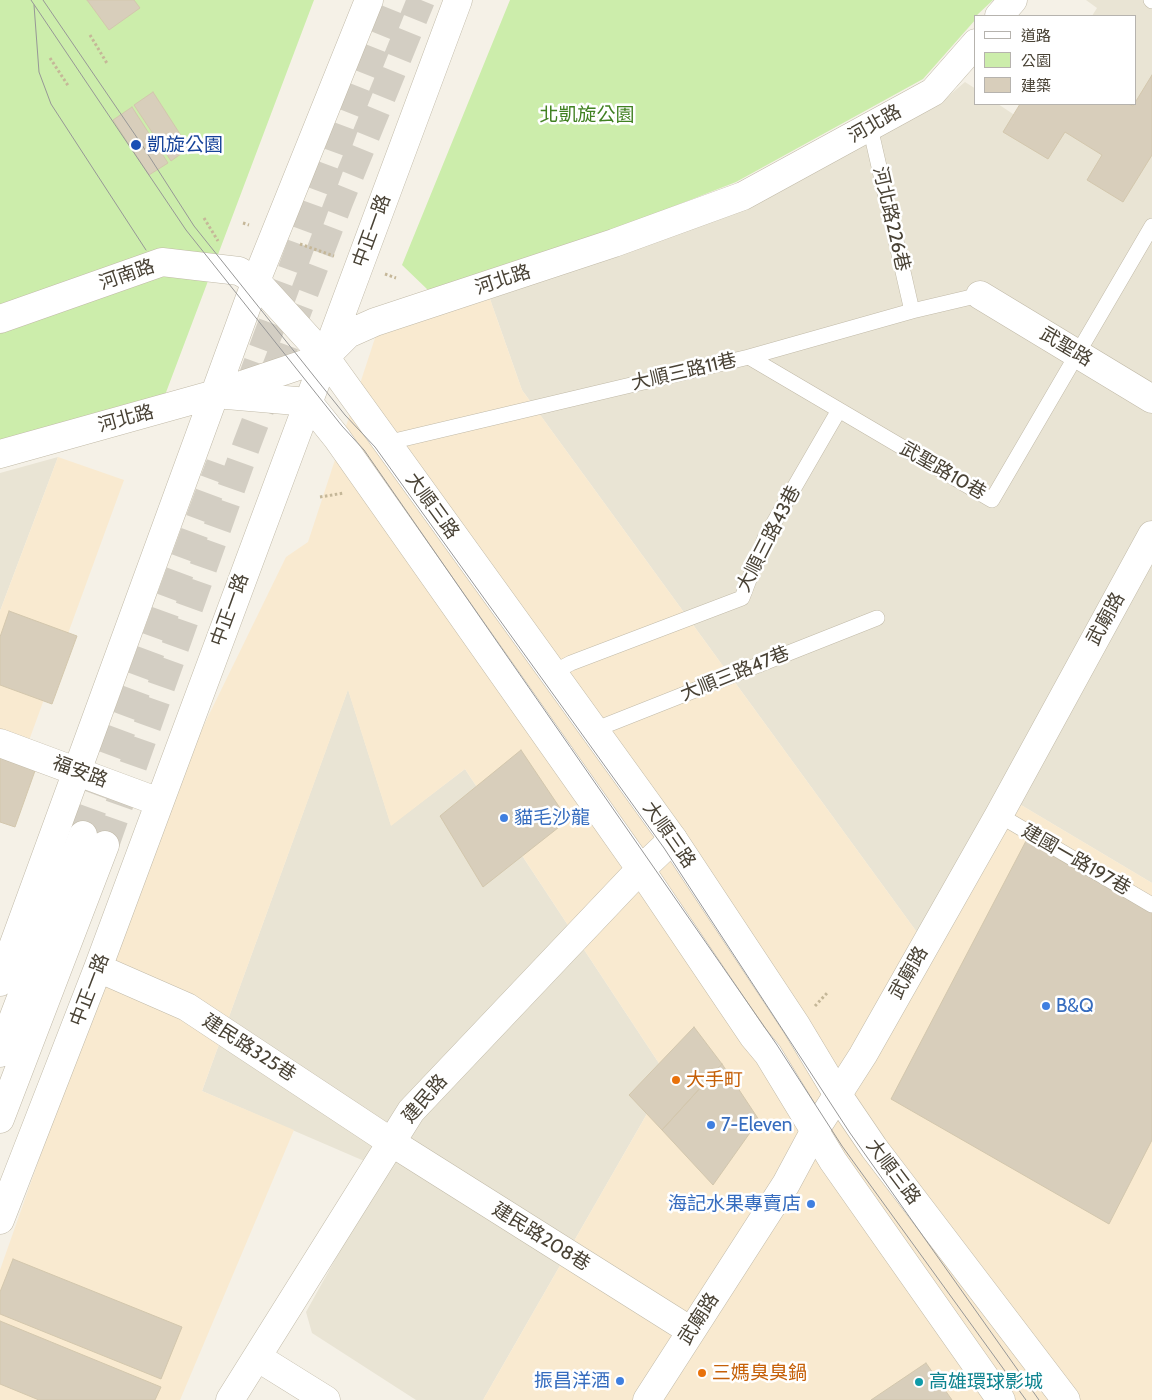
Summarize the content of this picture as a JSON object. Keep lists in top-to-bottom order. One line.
{"streets":{"street":["河北路","中正一路","河南路","武聖路","大順三路","武廟路","福安路","建民路325巷","建民路","建民路208巷"],"lane":["河北路226巷","大順三路11巷","武聖路10巷","大順三路43巷","大順三路47巷","建國一路197巷"]},"crossings":[["河北路","河北路226巷"],["河北路","中正一路"],["河北路","大順三路"],["河北路226巷","大順三路11巷"],["中正一路","大順三路"],["中正一路","福安路"],["中正一路","建民路325巷"],["河南路","大順三路"],["武聖路","大順三路11巷"],["武聖路","武聖路10巷"],["大順三路11巷","武聖路10巷"],["大順三路11巷","大順三路"],["武聖路10巷","大順三路43巷"],["大順三路","大順三路43巷"],["大順三路","武廟路"],["大順三路","大順三路47巷"],["大順三路","建民路"],["武廟路","建國一路197巷"],["武廟路","建民路208巷"],["建民路325巷","建民路"],["建民路325巷","建民路208巷"],["建民路","建民路208巷"]],"parks":["北凱旋公園"],"places":["凱旋公園","貓毛沙龍","B&Q","大手町","7-Eleven","海記水果專賣店","三媽臭臭鍋","振昌洋酒","高雄環球影城"],"legend":["道路","公園","建築"]}
